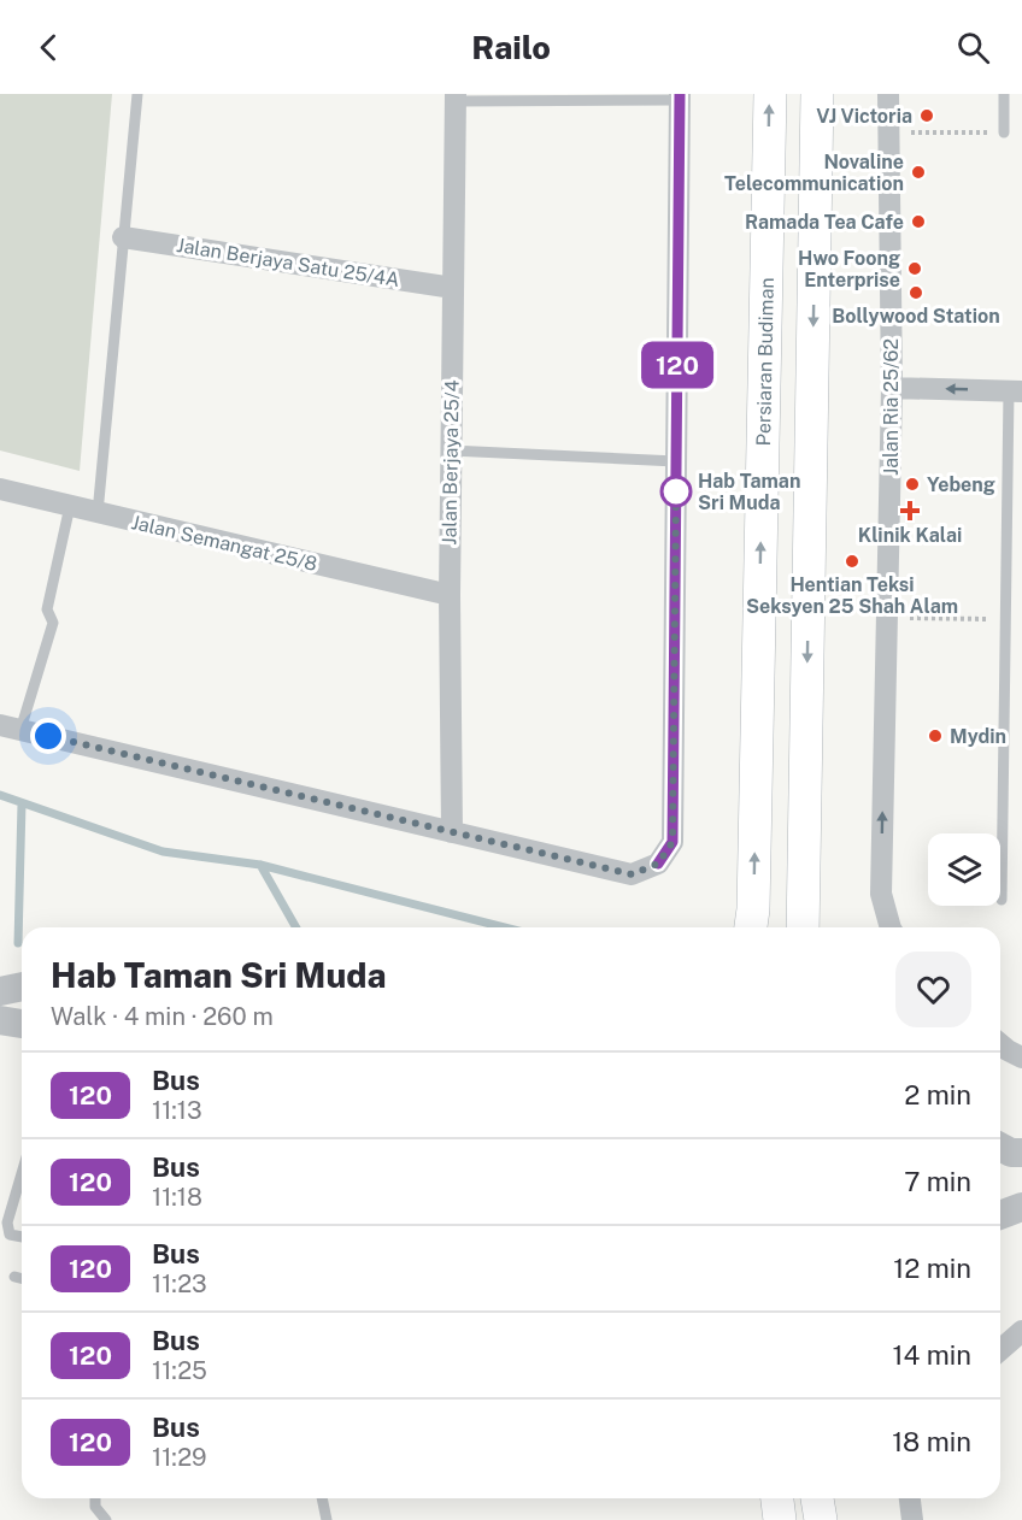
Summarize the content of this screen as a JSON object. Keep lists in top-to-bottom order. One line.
{"streets":{"main road":["Persiaran Budiman"],"street":["Jalan Berjaya Satu 25/4A","Jalan Ria 25/62","Jalan Berjaya 25/4","Jalan Semangat 25/8"]},"crossings":[["Jalan Berjaya Satu 25/4A","Jalan Berjaya 25/4"],["Jalan Berjaya 25/4","Jalan Semangat 25/8"]],"one_way":["Jalan Ria 25/62"],"places":{"other":["VJ Victoria","Novaline Telecommunication","Ramada Tea Cafe","Hwo Foong Enterprise","Bollywood Station","Yebeng","Hab Taman Sri Muda","Hentian Teksi Seksyen 25 Shah Alam","Mydin"],"health":["Klinik Kalai"]},"lines":["bus line 120"],"page":{"header":"Railo","on_map":"120","heading":["Hab Taman Sri Muda","Walk · 4 min · 260 m"],"list":[{"mark":"120","name":"Bus","note":"11:13","value":"2 min"},{"mark":"120","name":"Bus","note":"11:18","value":"7 min"},{"mark":"120","name":"Bus","note":"11:23","value":"12 min"},{"mark":"120","name":"Bus","note":"11:25","value":"14 min"},{"mark":"120","name":"Bus","note":"11:29","value":"18 min"}]}}
